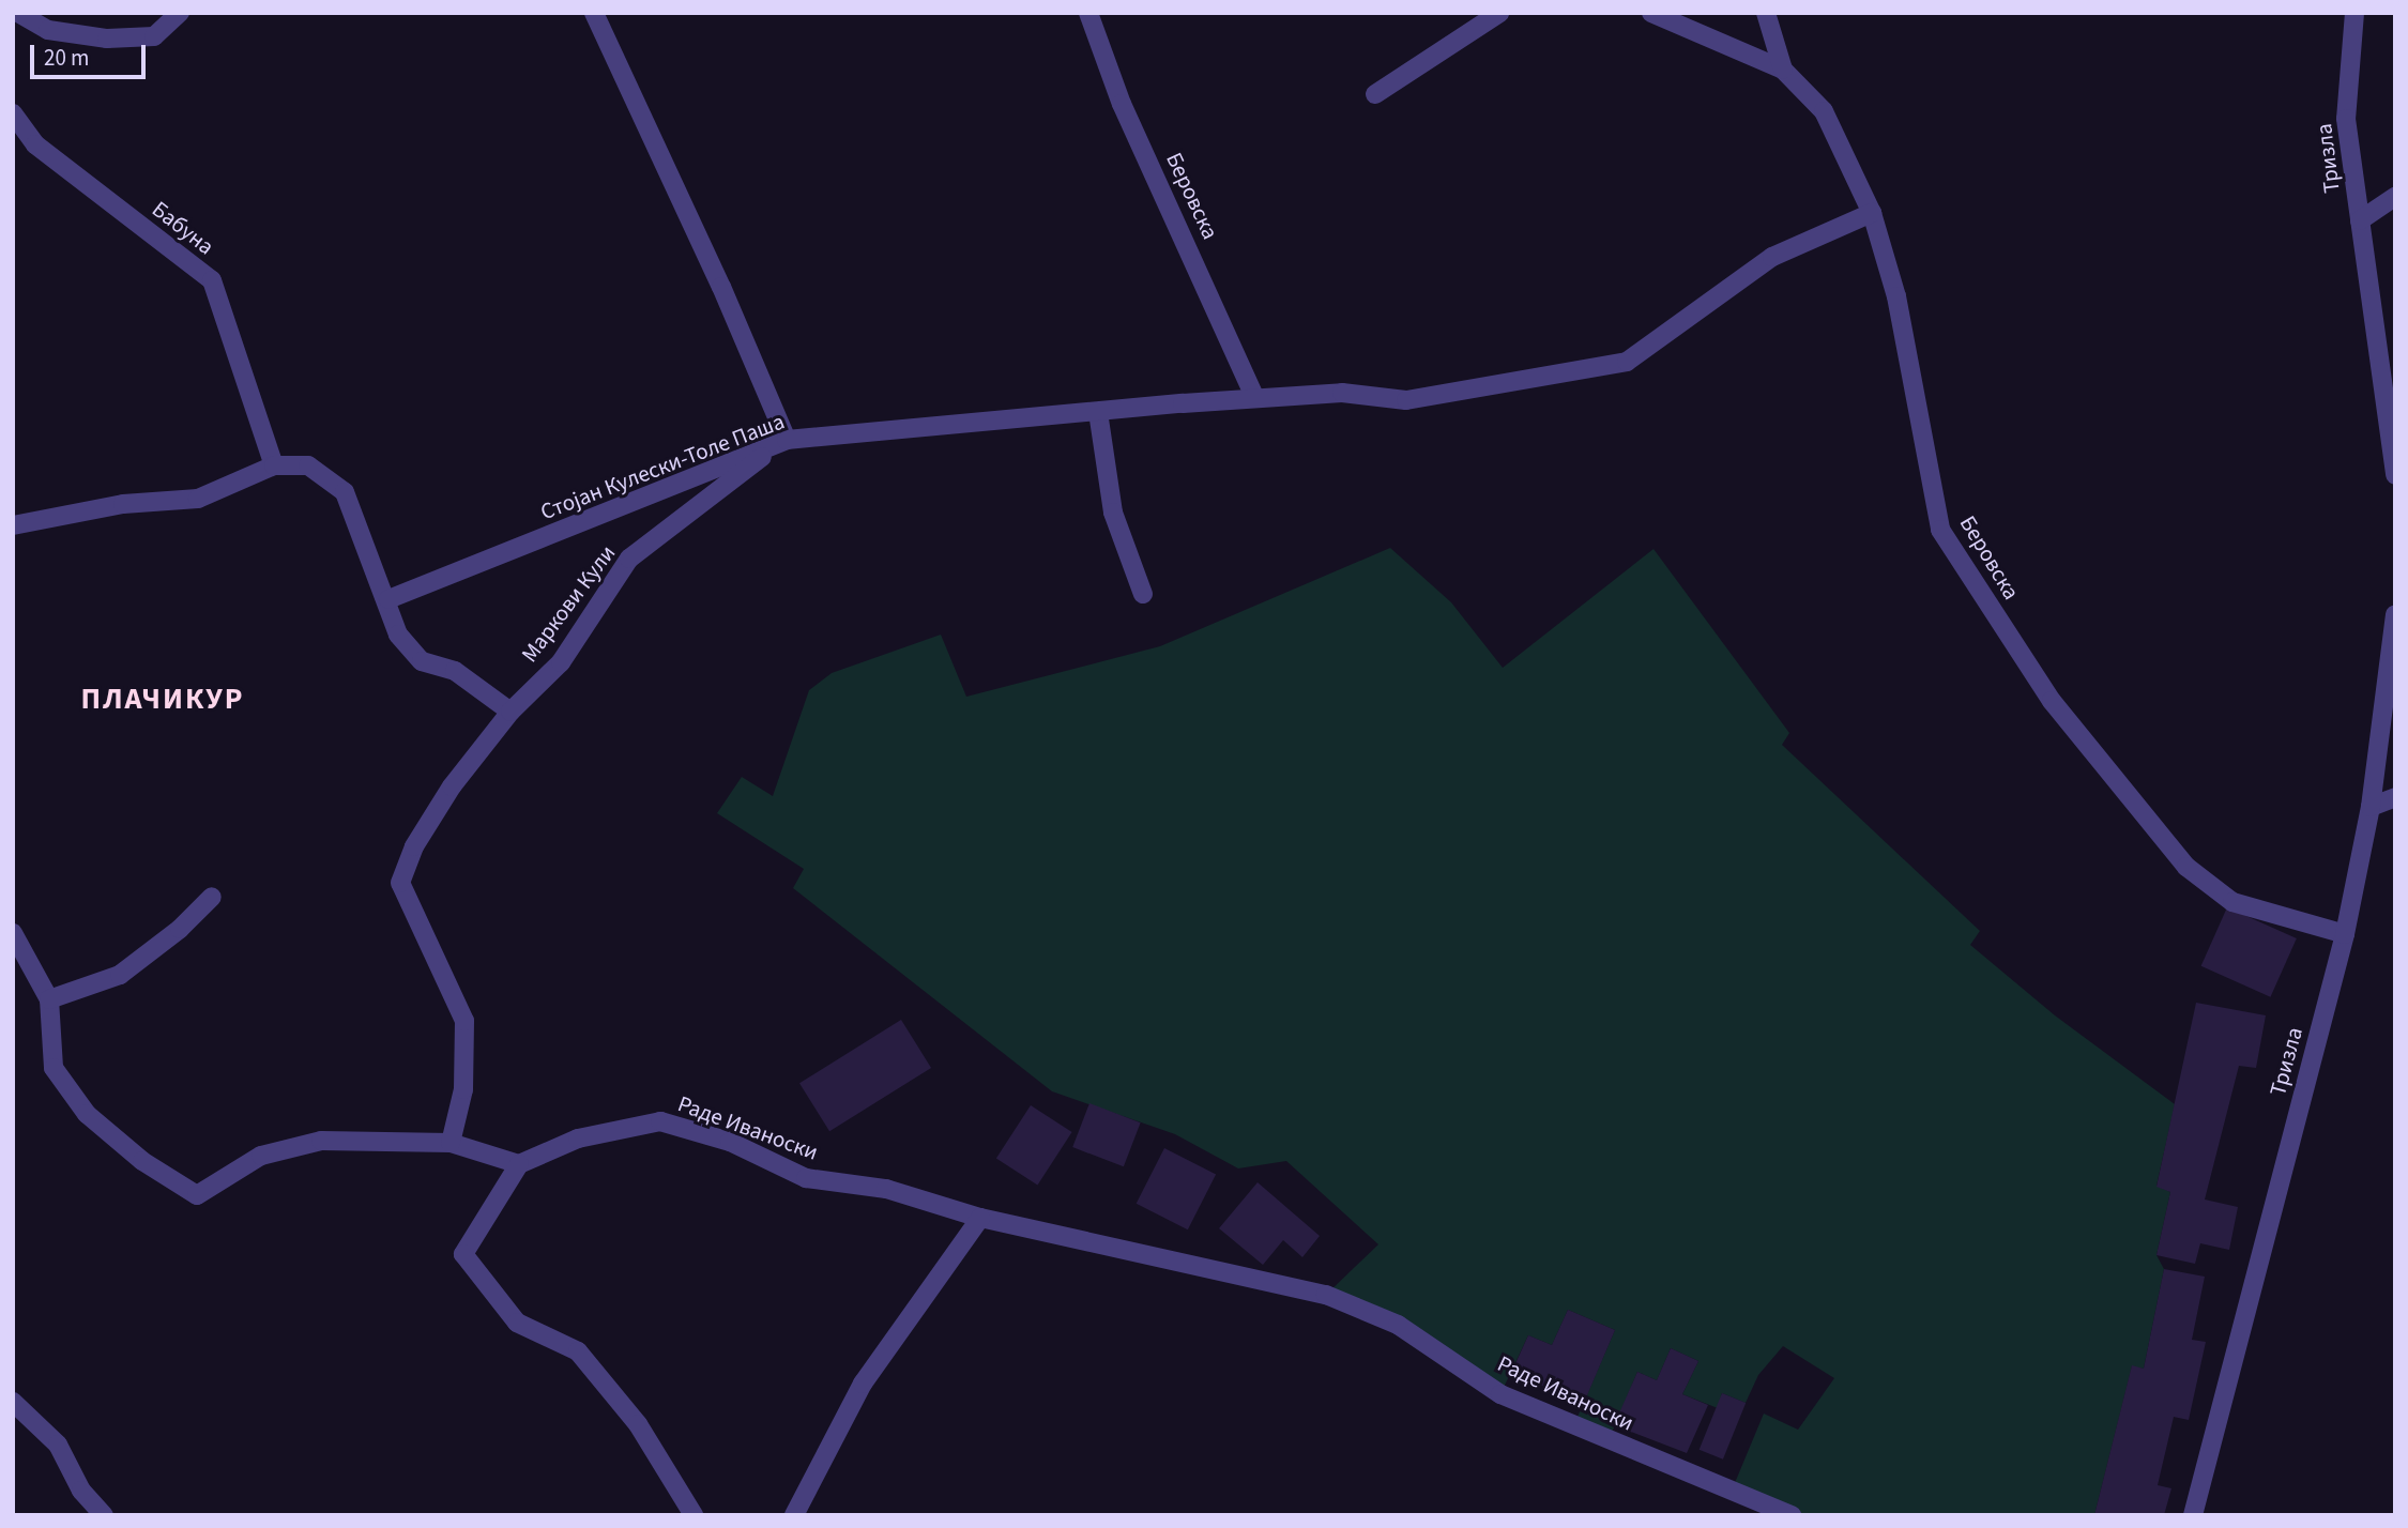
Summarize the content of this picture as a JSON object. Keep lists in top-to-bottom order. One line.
{"streets":{"street":["Тризла","Беровска","Бабуна","Стојан Кулески-Толе Паша","Маркови Кули","Раде Иваноски"]},"crossings":[["Тризла","Беровска"],["Беровска","Стојан Кулески-Толе Паша"],["Стојан Кулески-Толе Паша","Маркови Кули"]],"districts":["ПЛАЧИКУР"],"scale_bar":"20 m"}
